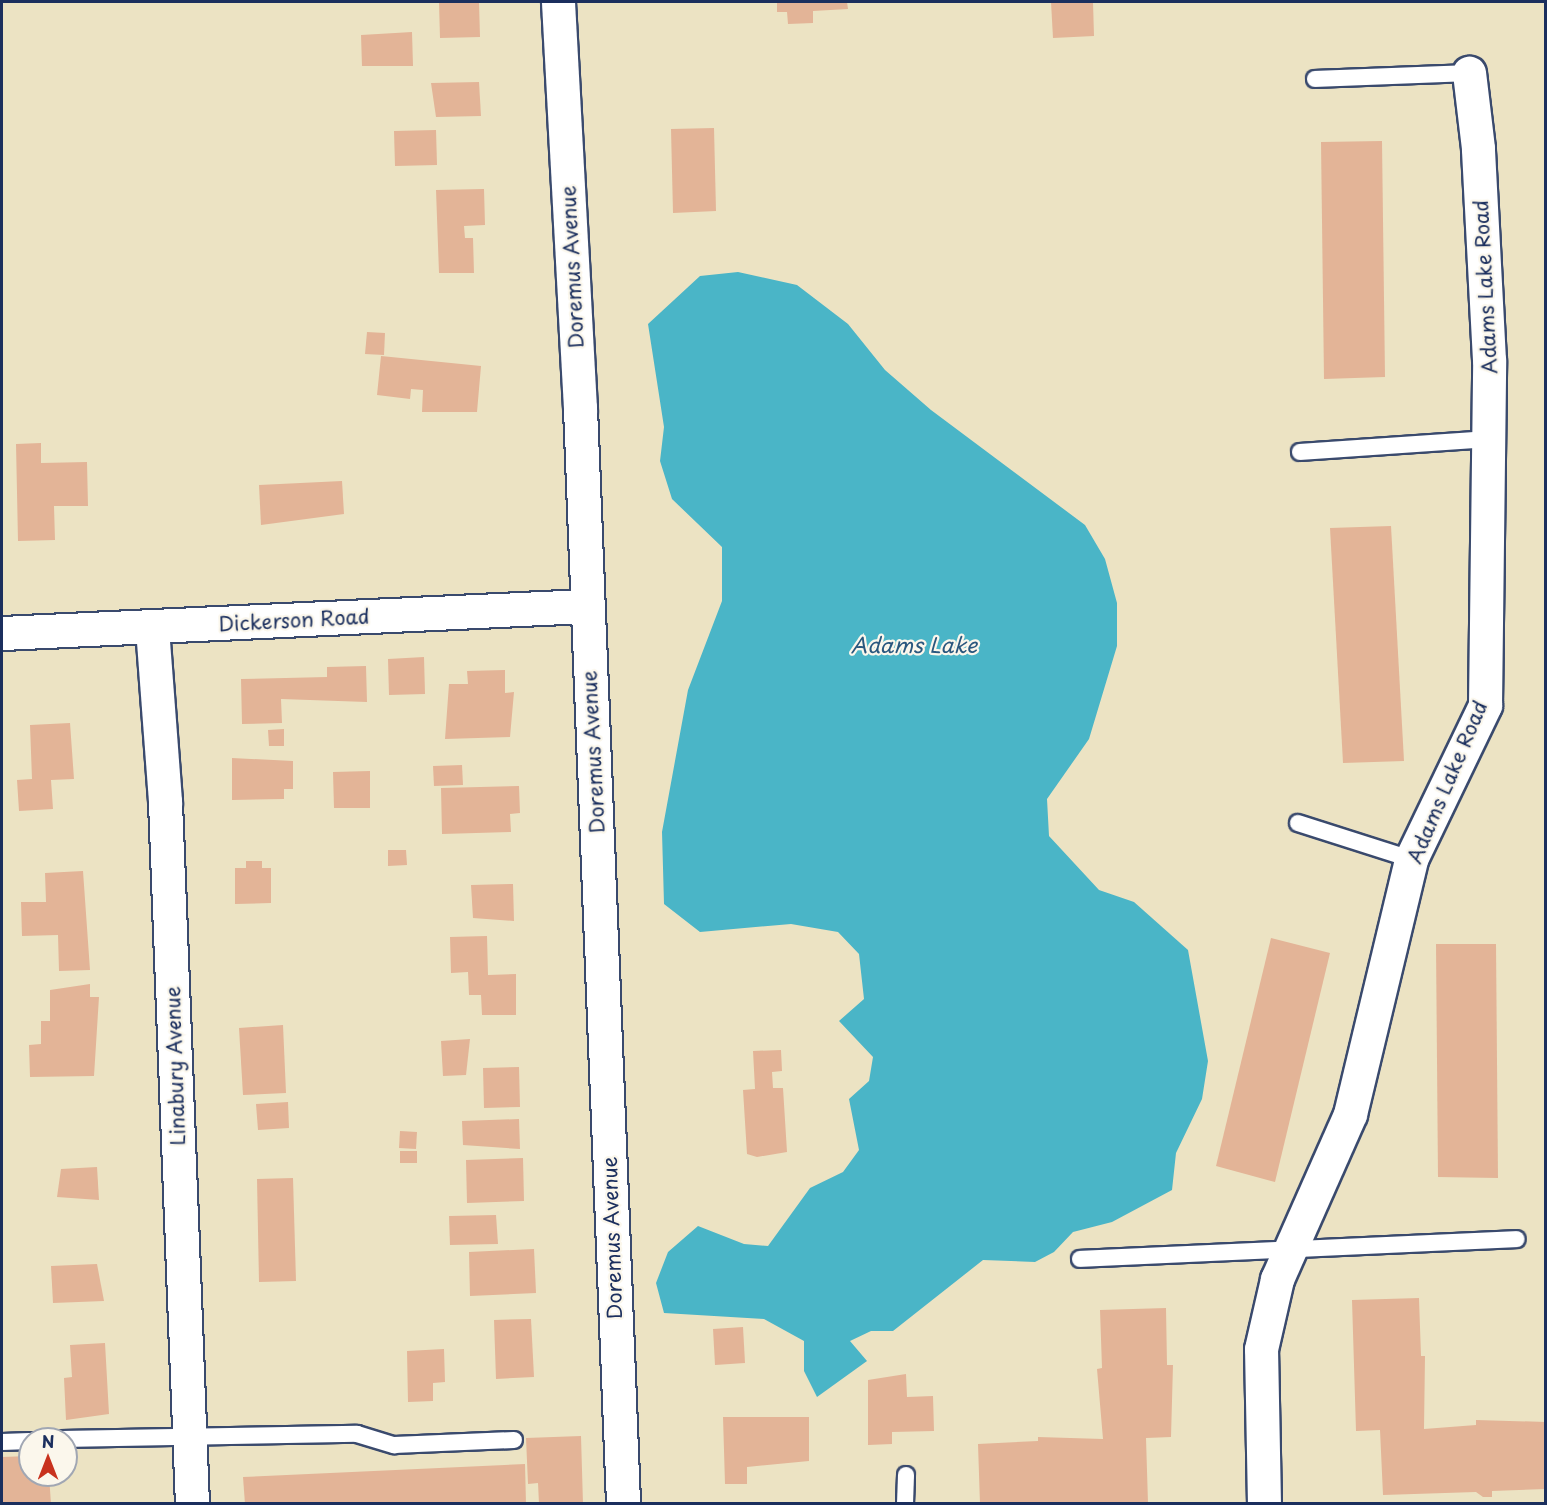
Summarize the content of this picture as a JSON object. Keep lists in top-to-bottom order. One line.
{"streets":{"street":["Doremus Avenue","Adams Lake Road","Dickerson Road","Linabury Avenue"]},"crossings":[["Doremus Avenue","Dickerson Road"],["Dickerson Road","Linabury Avenue"]],"water":["Adams Lake"],"north":"top"}
